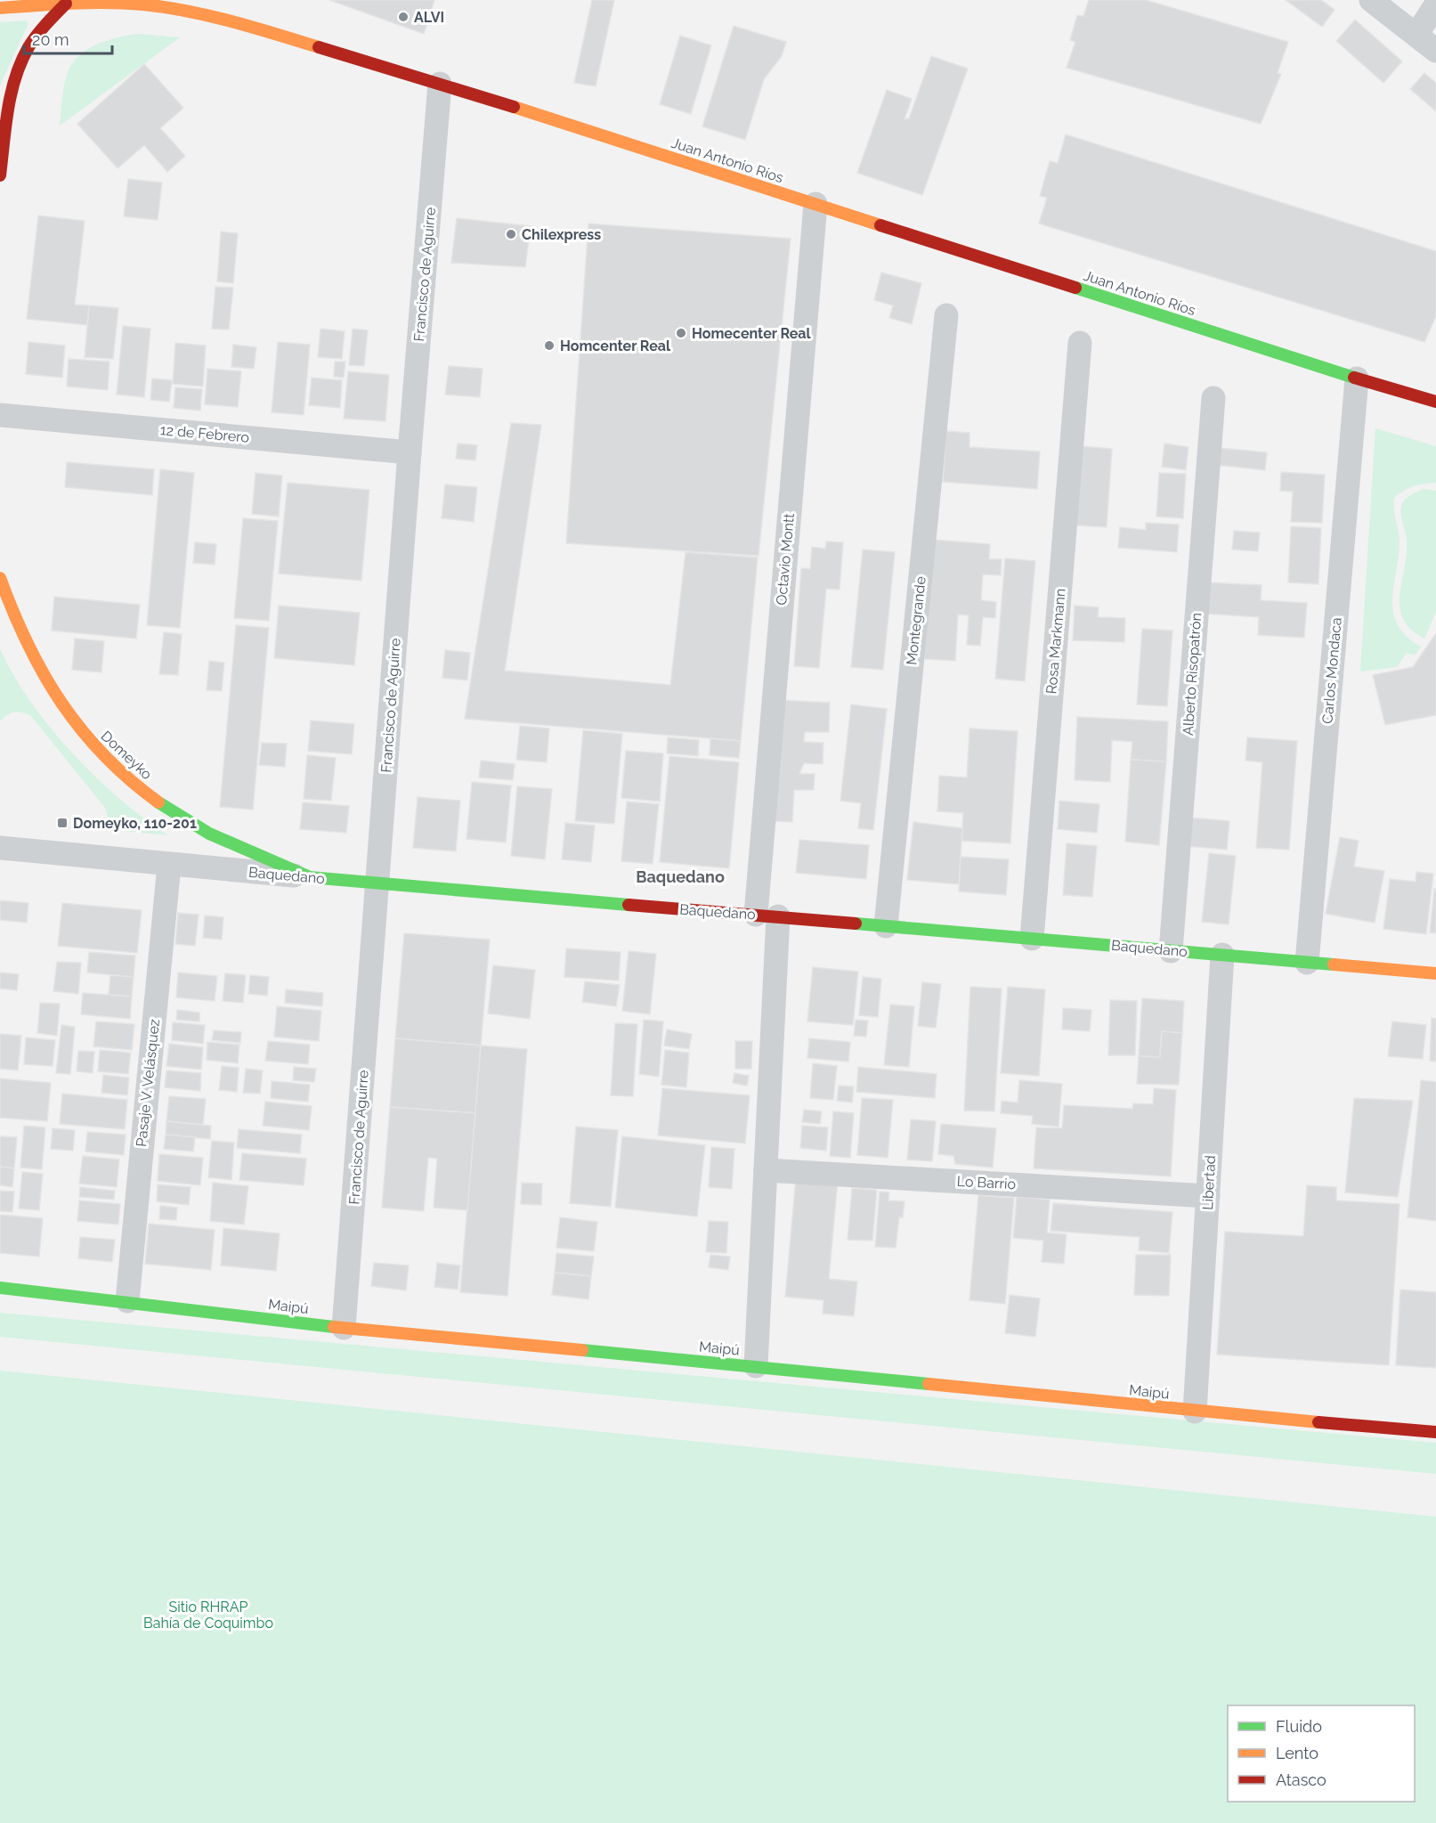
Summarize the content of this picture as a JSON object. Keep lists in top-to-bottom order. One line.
{"streets":{"main road":["Juan Antonio Ríos","Domeyko","Baquedano","Maipú"],"street":["Francisco de Aguirre","12 de Febrero","Octavio Montt","Montegrande","Rosa Markmann","Carlos Mondaca","Alberto Risopatrón","Pasaje V. Velásquez","Lo Barrio","Libertad"]},"crossings":[["Juan Antonio Ríos","Francisco de Aguirre"],["Juan Antonio Ríos","Octavio Montt"],["Juan Antonio Ríos","Carlos Mondaca"],["Francisco de Aguirre","12 de Febrero"],["Francisco de Aguirre","Baquedano"],["Francisco de Aguirre","Maipú"],["Octavio Montt","Baquedano"],["Montegrande","Baquedano"],["Rosa Markmann","Baquedano"],["Carlos Mondaca","Baquedano"],["Alberto Risopatrón","Baquedano"],["Domeyko","Baquedano"],["Baquedano","Pasaje V. Velásquez"],["Baquedano","Libertad"],["Pasaje V. Velásquez","Maipú"],["Lo Barrio","Libertad"],["Libertad","Maipú"]],"districts":["Baquedano"],"parks":["Sitio RHRAP Bahía de Coquimbo"],"places":{"other":["ALVI","Chilexpress","Homecenter Real","Homcenter Real"],"transit":["Domeyko, 110-201"]},"legend":["Fluido","Lento","Atasco"],"scale_bar":"20 m"}
